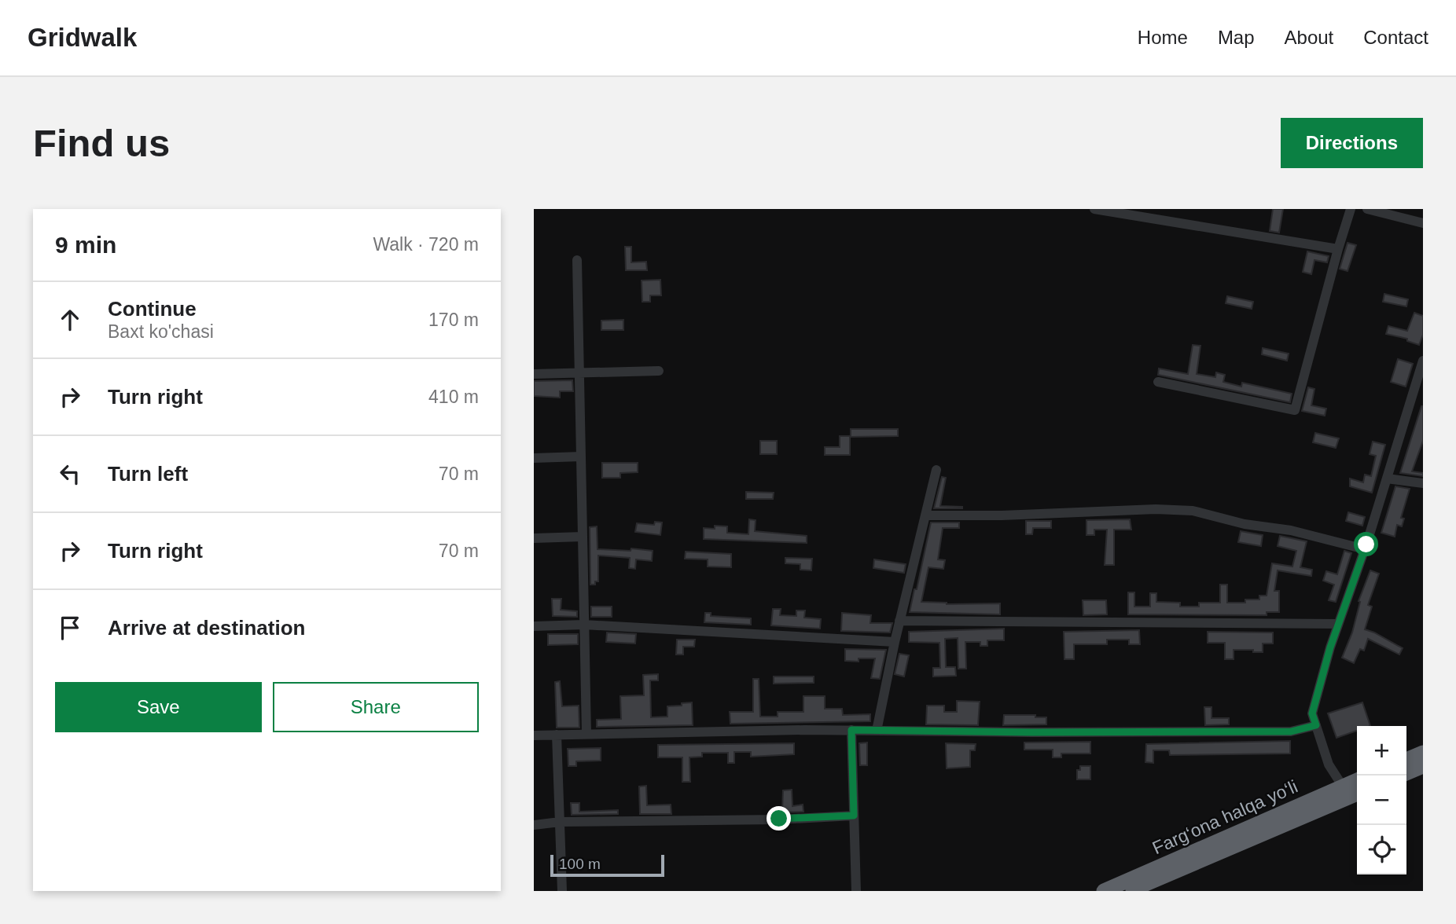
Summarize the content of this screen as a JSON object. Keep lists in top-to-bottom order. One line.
{"streets":{"highway":["Farg‘ona halqa yo‘li"]},"scale_bar":"100 m","page":{"header":"Gridwalk","nav":["Home","Map","About","Contact"],"buttons":["Directions",["Save","Share"]],"title":"Find us","heading":["9 min","Walk · 720 m"],"list":[["Continue","Baxt ko'chasi","170 m"],["Turn right","410 m"],["Turn left","70 m"],["Turn right","70 m"],"Arrive at destination"],"map_buttons":["+","−"],"scale":"100 m"}}
